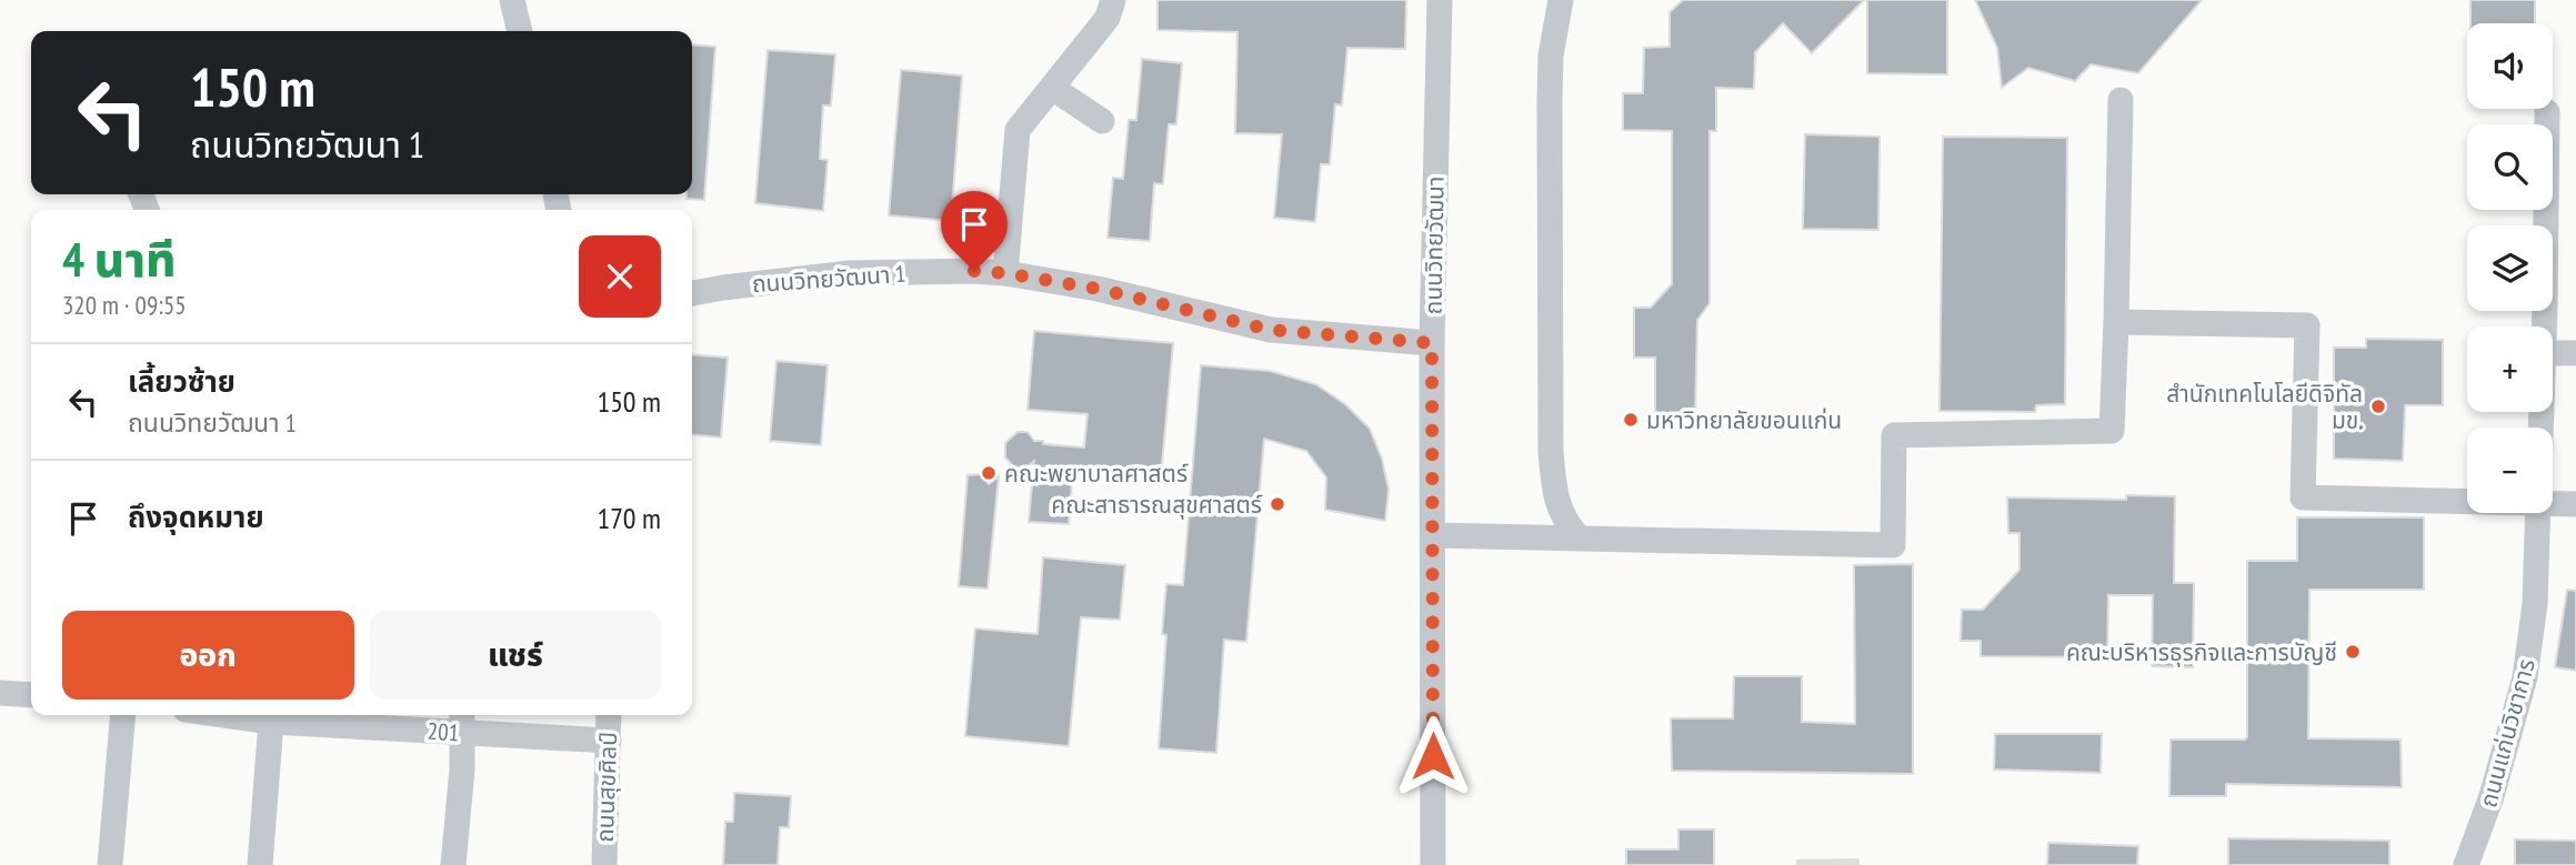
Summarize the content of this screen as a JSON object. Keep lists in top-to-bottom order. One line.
{"streets":{"street":["ถนนวิทยวัฒนา","ถนนวิทยวัฒนา 1","201","ถนนแก่นวิชาการ","ถนนสุขศิลป์"]},"crossings":[["ถนนวิทยวัฒนา","ถนนวิทยวัฒนา 1"],["201","ถนนสุขศิลป์"]],"places":["สำนักเทคโนโลยีดิจิทัล มข.","มหาวิทยาลัยขอนแก่น","คณะพยาบาลศาสตร์","คณะสาธารณสุขศาสตร์","คณะบริหารธุรกิจและการบัญชี"],"page":{"map_buttons":["+","−"],"turn":["150 m","ถนนวิทยวัฒนา 1"],"heading":["4 นาที","320 m · 09:55"],"list":[{"name":"เลี้ยวซ้าย","note":"ถนนวิทยวัฒนา 1","value":"150 m"},{"name":"ถึงจุดหมาย","value":"170 m"}],"buttons":["ออก","แชร์"]}}
